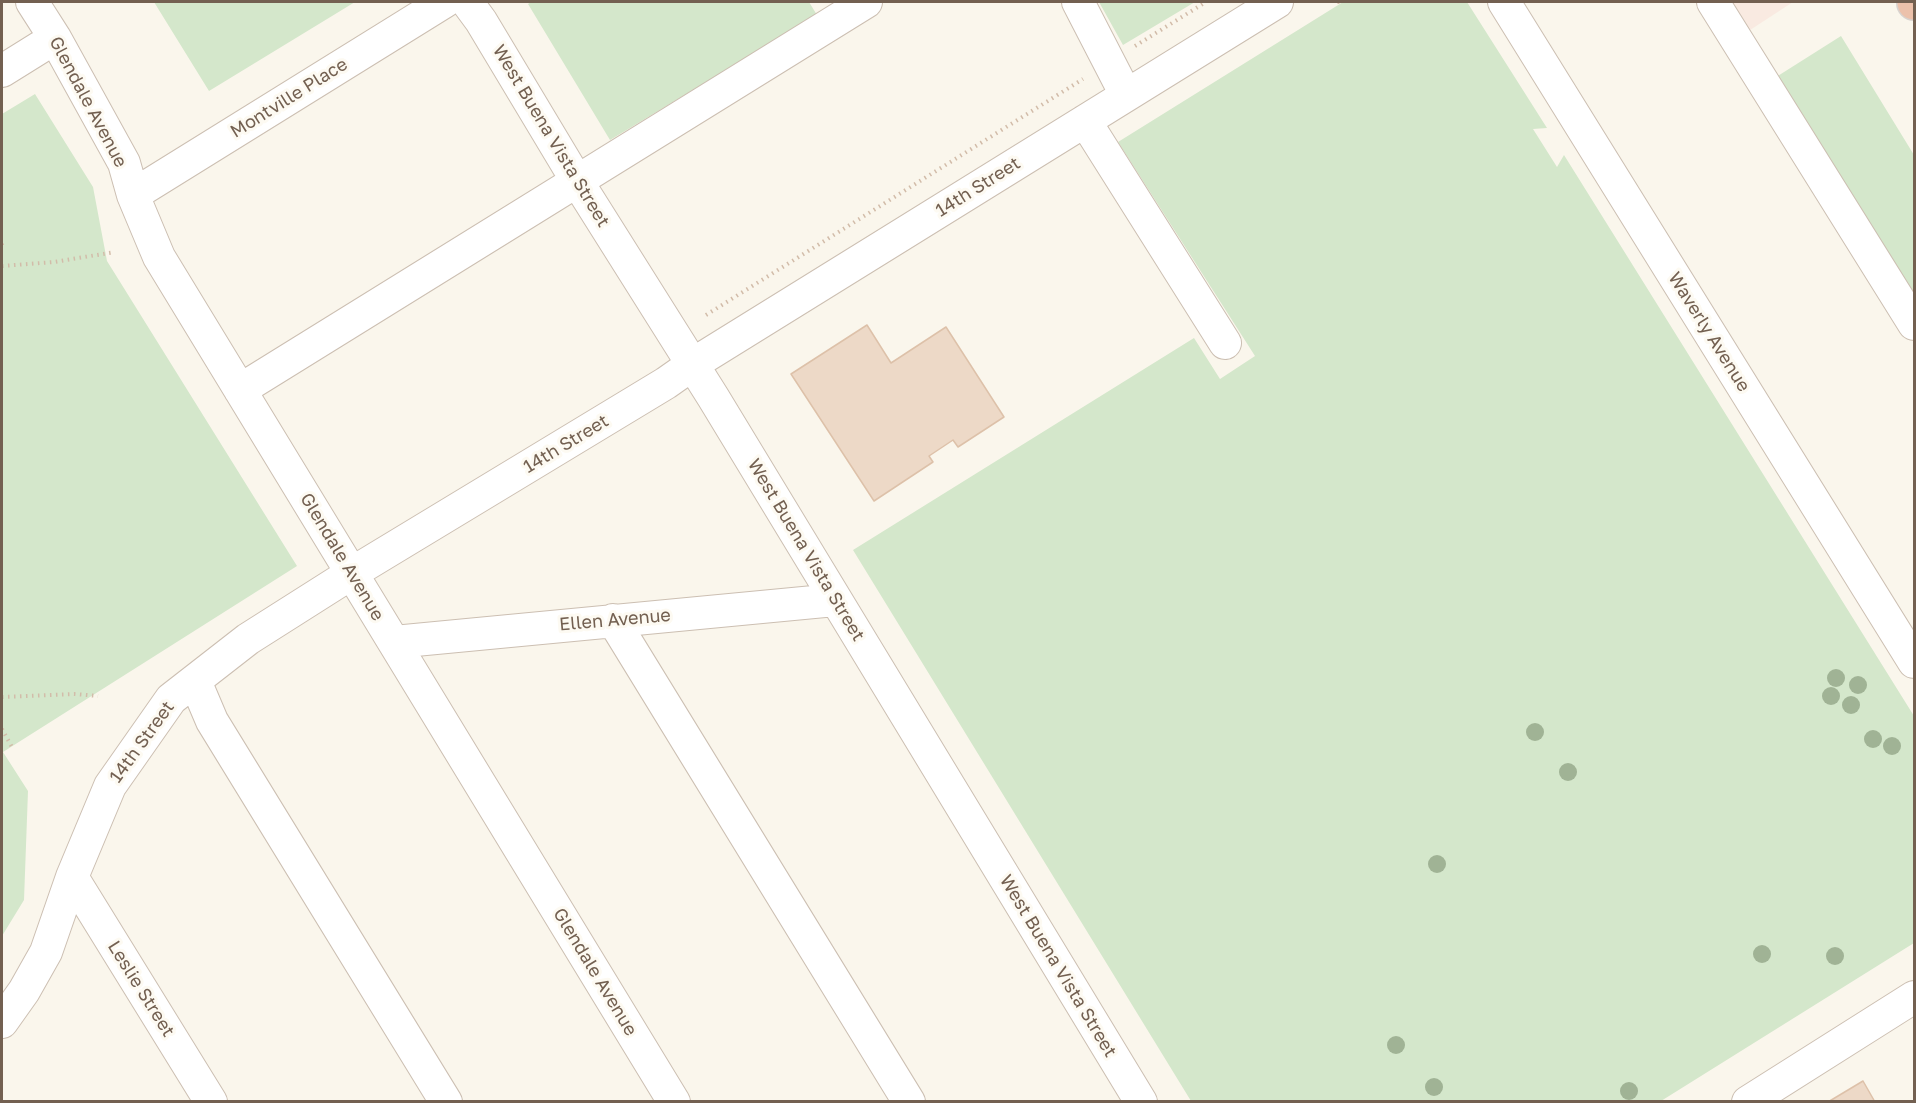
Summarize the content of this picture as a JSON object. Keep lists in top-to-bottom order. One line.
{"streets":{"street":["Montville Place","Glendale Avenue","West Buena Vista Street","14th Street","Waverly Avenue","Ellen Avenue","Leslie Street"]},"crossings":[["Montville Place","Glendale Avenue"],["Glendale Avenue","14th Street"],["Glendale Avenue","Ellen Avenue"],["West Buena Vista Street","14th Street"],["West Buena Vista Street","Ellen Avenue"],["14th Street","Leslie Street"]]}
